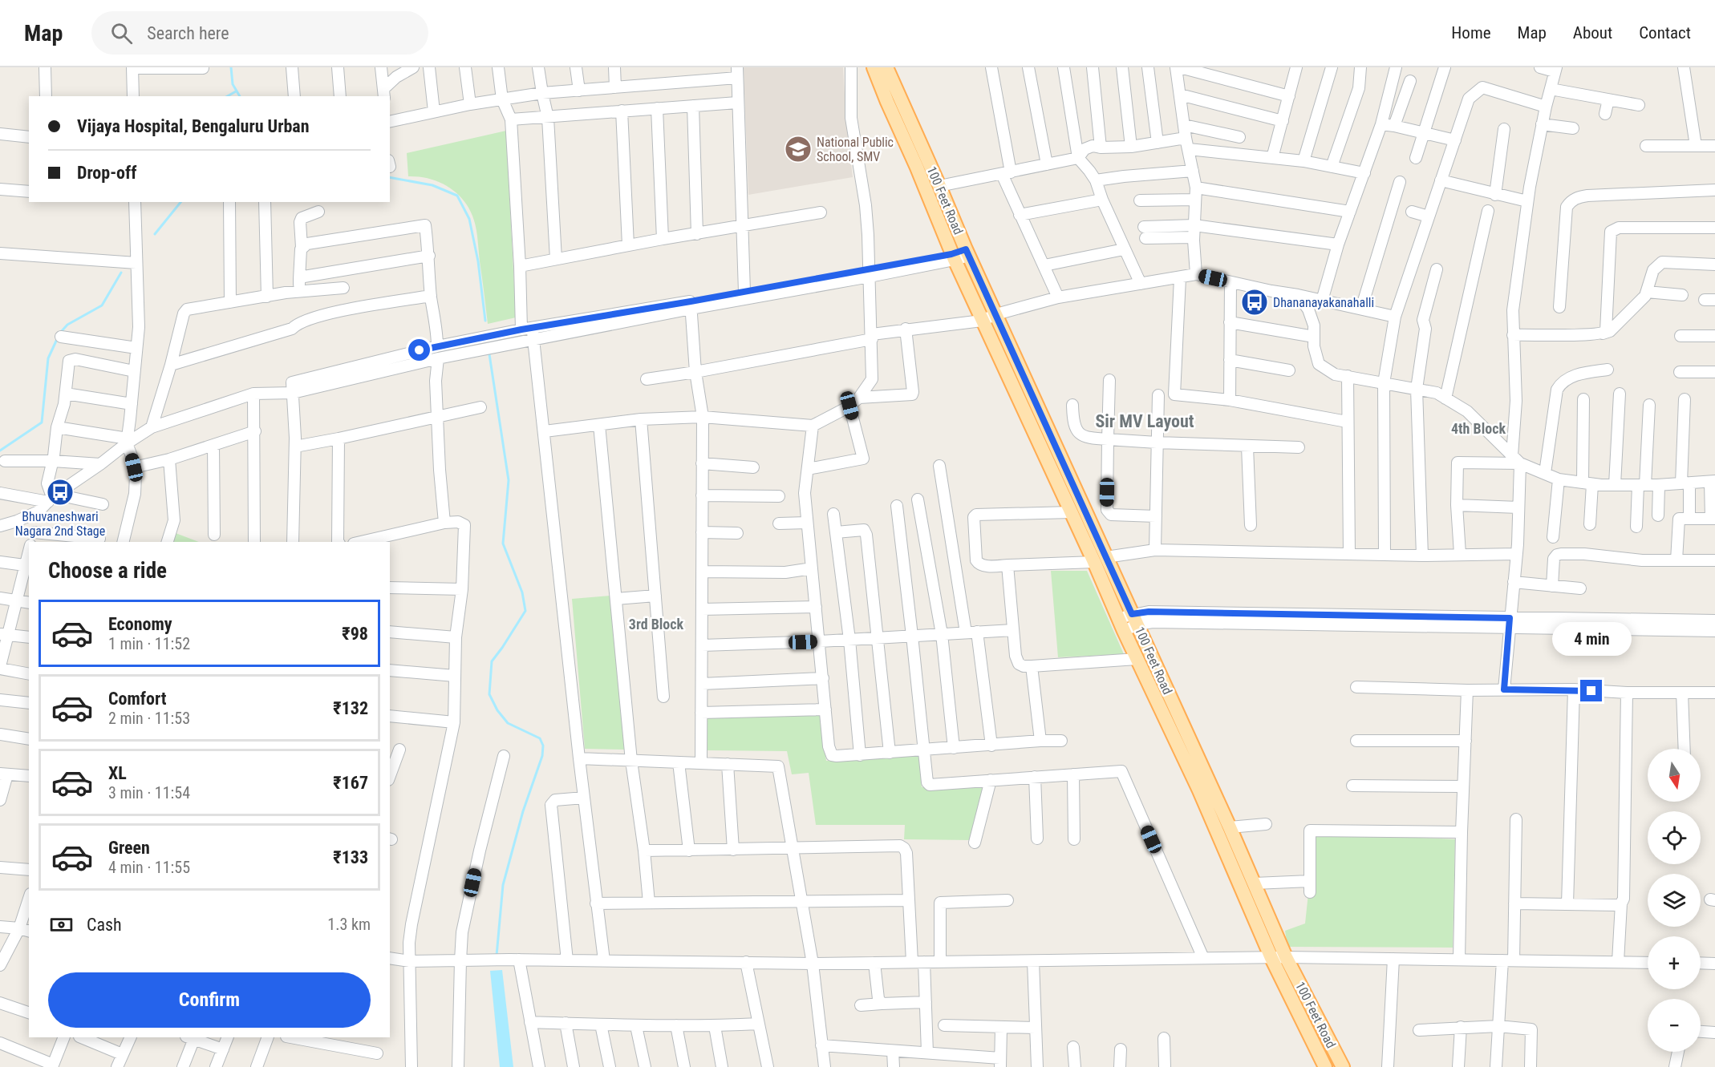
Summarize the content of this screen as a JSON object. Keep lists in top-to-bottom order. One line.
{"streets":{"main road":["100 Feet Road"]},"districts":["Sir MV Layout","4th Block","3rd Block"],"places":{"school or university":["National Public School, SMV"],"bus stop":["Dhananayakanahalli","Bhuvaneshwari Nagara 2nd Stage"]},"north":"bottom","page":{"header":"Map","search":"Search here","nav":["Home","Map","About","Contact"],"banner":["Vijaya Hospital, Bengaluru Urban","Drop-off"],"heading":"Choose a ride","list":[{"name":"Economy","note":"1 min · 11:52","value":"₹98"},{"name":"Comfort","note":"2 min · 11:53","value":"₹132"},{"name":"XL","note":"3 min · 11:54","value":"₹167"},{"name":"Green","note":"4 min · 11:55","value":"₹133"}],"bubble":"4 min","map_buttons":["+","−"],"pay":["Cash","1.3 km"],"buttons":"Confirm"}}
